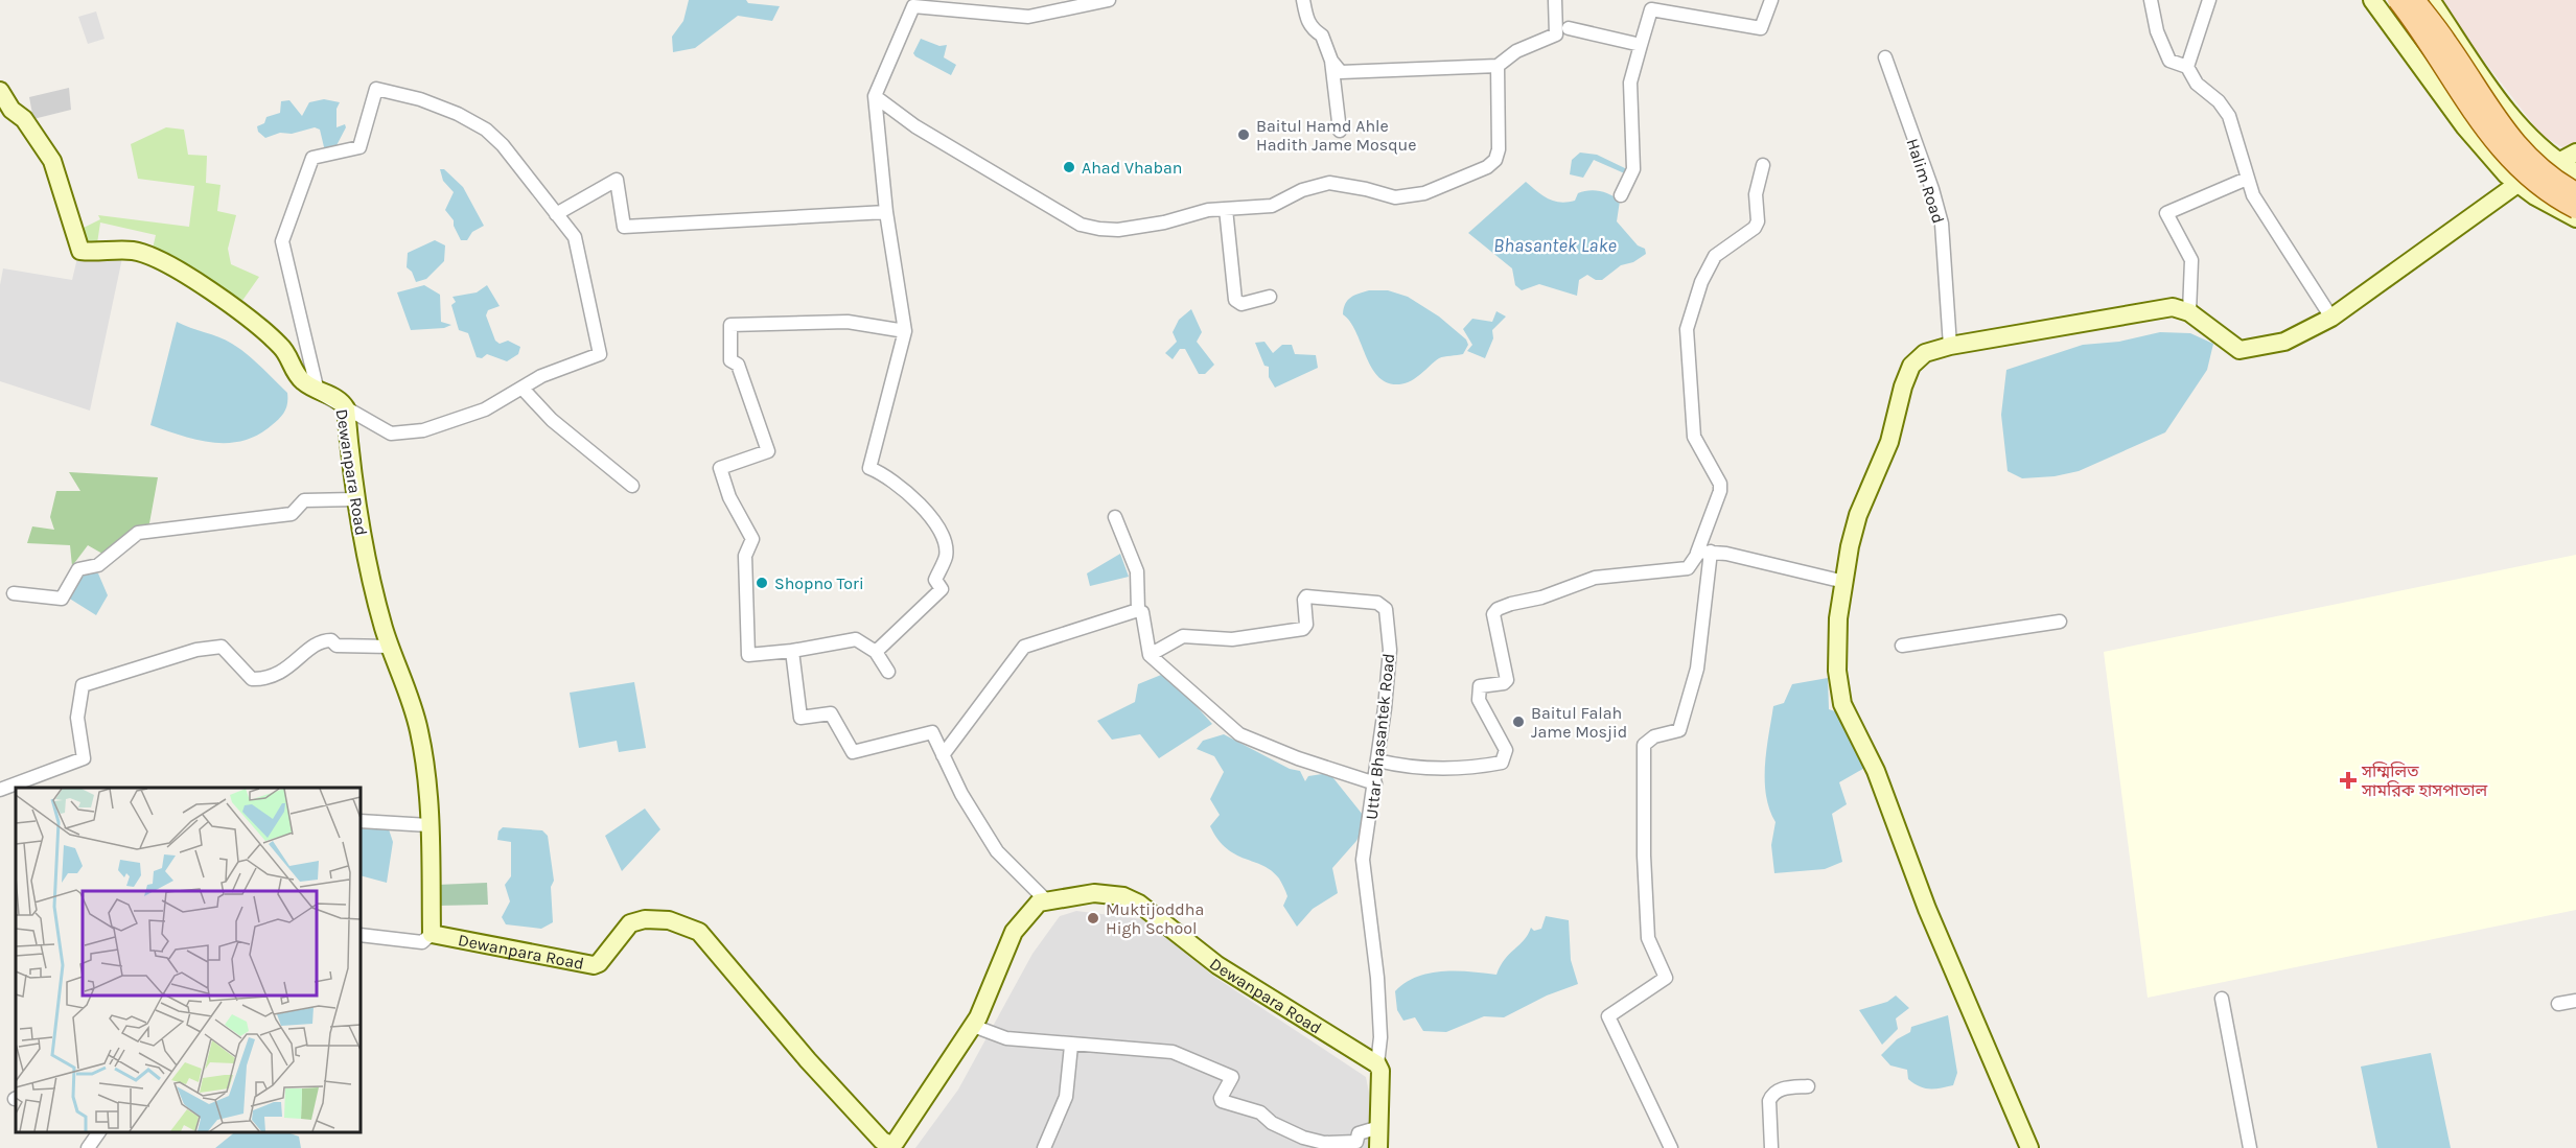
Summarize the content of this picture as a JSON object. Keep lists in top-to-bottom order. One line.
{"streets":{"street":["Halim Road","Dewanpara Road","Uttar Bhasantek Road"]},"crossings":[["Dewanpara Road","Uttar Bhasantek Road"]],"water":["Bhasantek Lake"],"places":{"other":["Baitul Hamd Ahle Hadith Jame Mosque","Ahad Vhaban","Shopno Tori","Baitul Falah Jame Mosjid","Muktijoddha High School"],"health":["সম্মিলিত সামরিক হাসপাতাল"]}}
